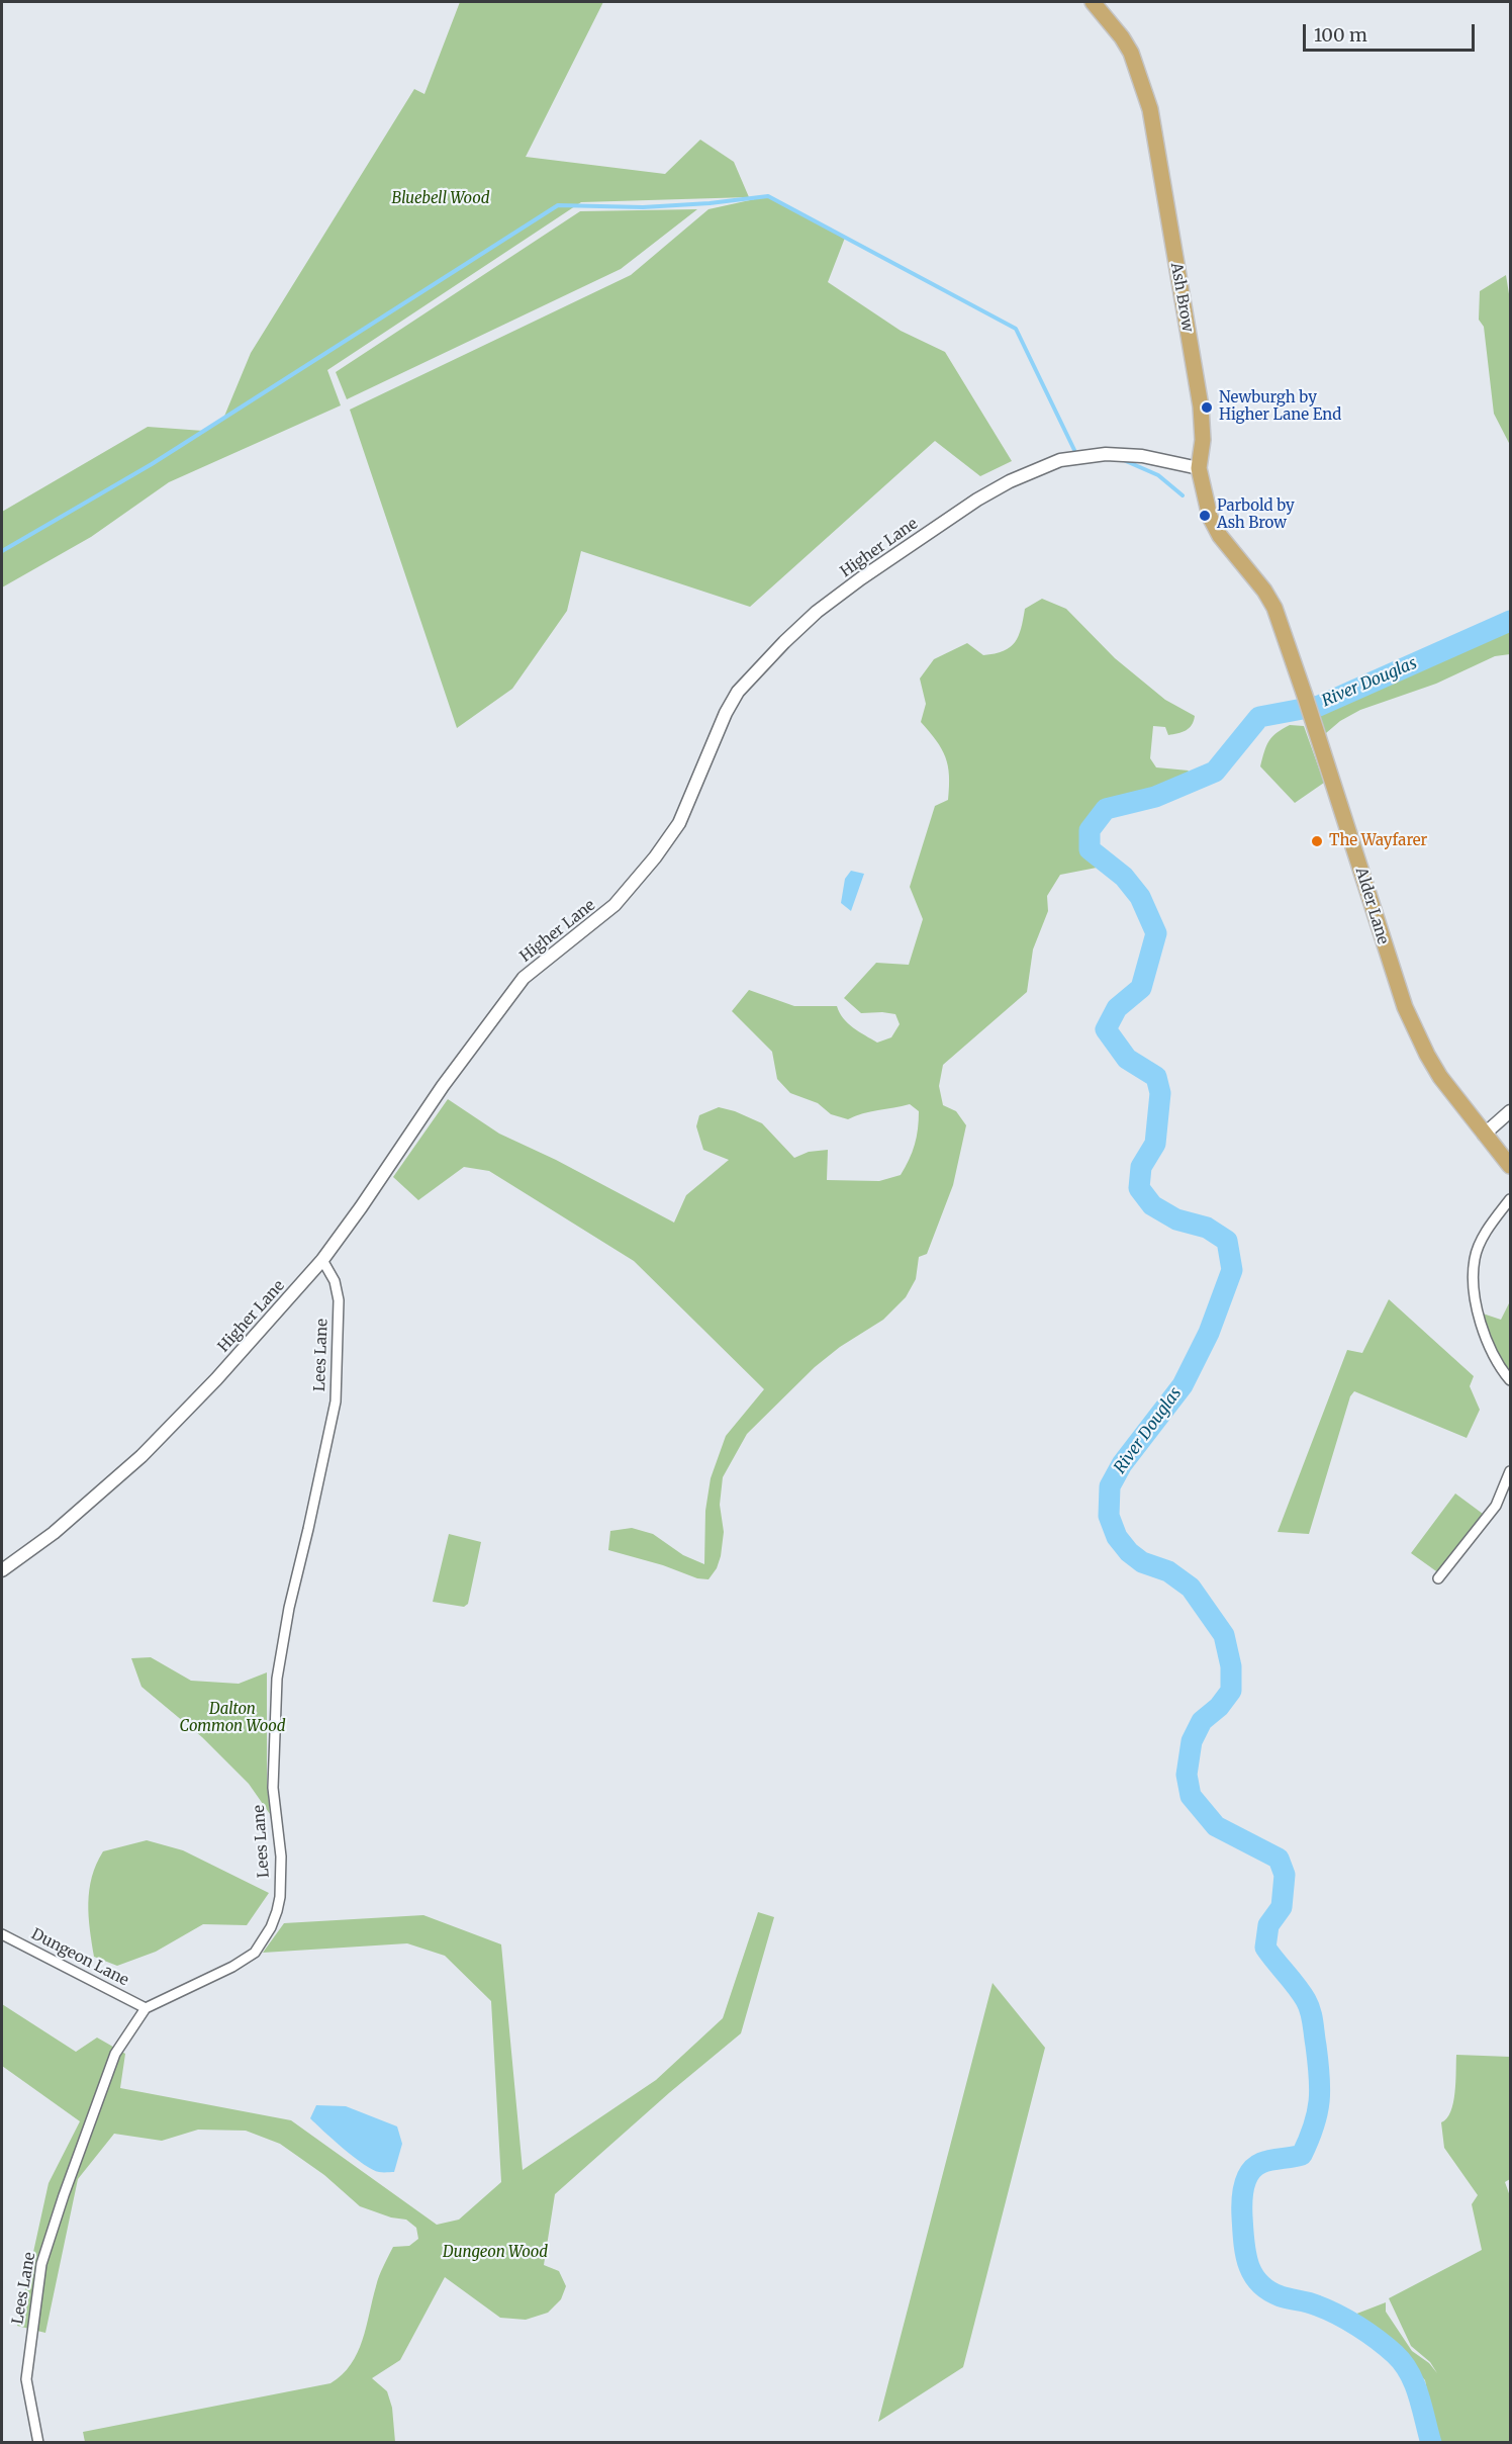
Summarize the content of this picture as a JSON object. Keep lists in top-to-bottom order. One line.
{"streets":{"highway":["Ash Brow","Alder Lane"],"street":["Higher Lane","Lees Lane","Dungeon Lane"]},"crossings":[["Ash Brow","Higher Lane"],["Ash Brow","Alder Lane"],["Higher Lane","Lees Lane"],["Lees Lane","Dungeon Lane"]],"water":["River Douglas"],"parks":["Bluebell Wood","Dalton Common Wood","Dungeon Wood"],"places":["Newburgh by Higher Lane End","Parbold by Ash Brow","The Wayfarer"],"scale_bar":"100 m"}
